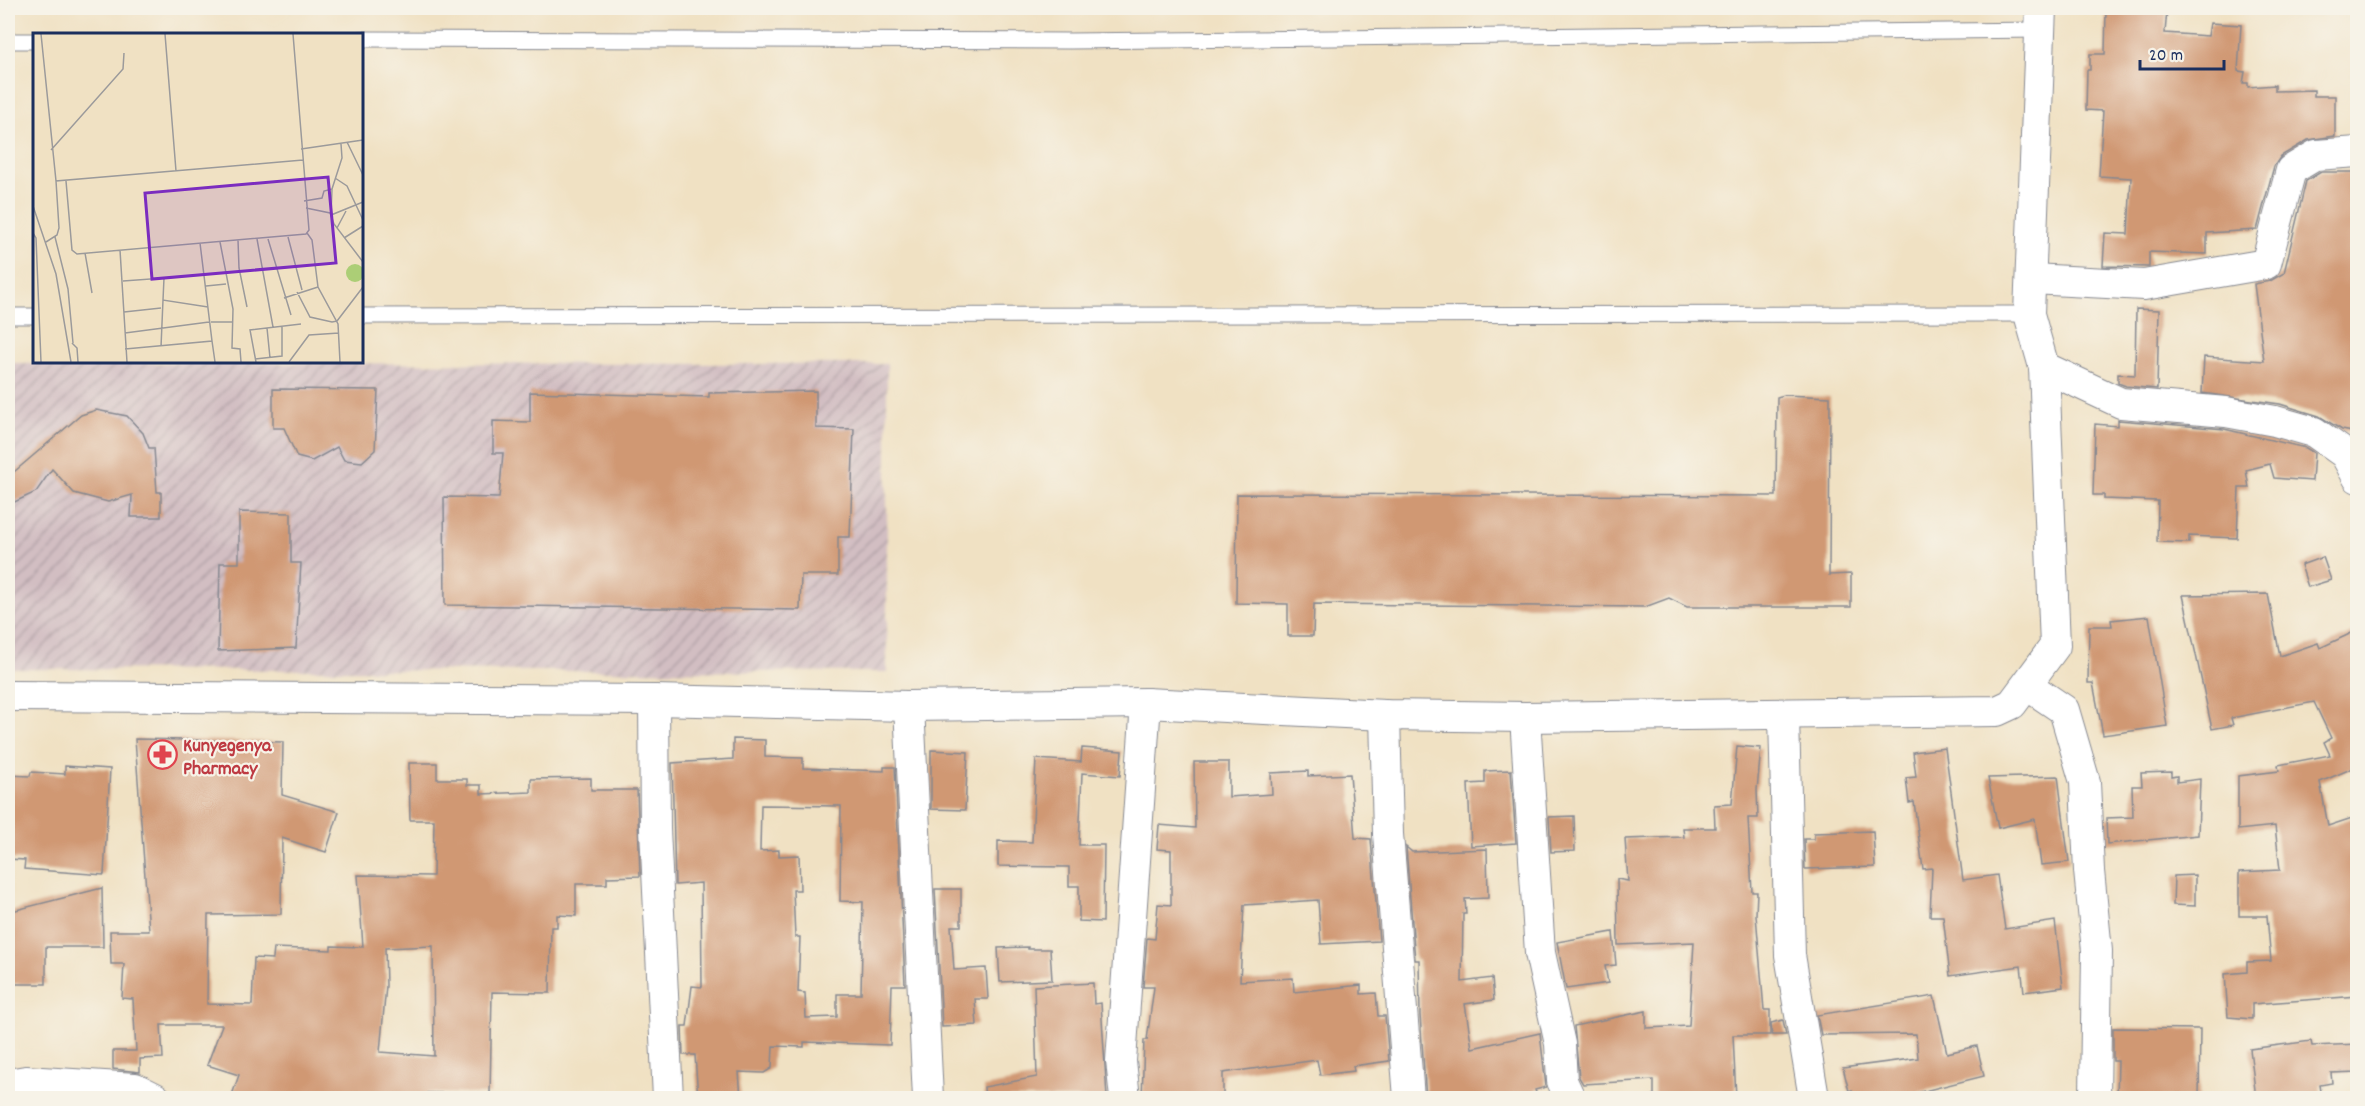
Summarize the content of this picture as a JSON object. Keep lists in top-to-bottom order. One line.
{"places":{"pharmacy":["Kunyegenya Pharmacy"]},"scale_bar":"20 m"}
